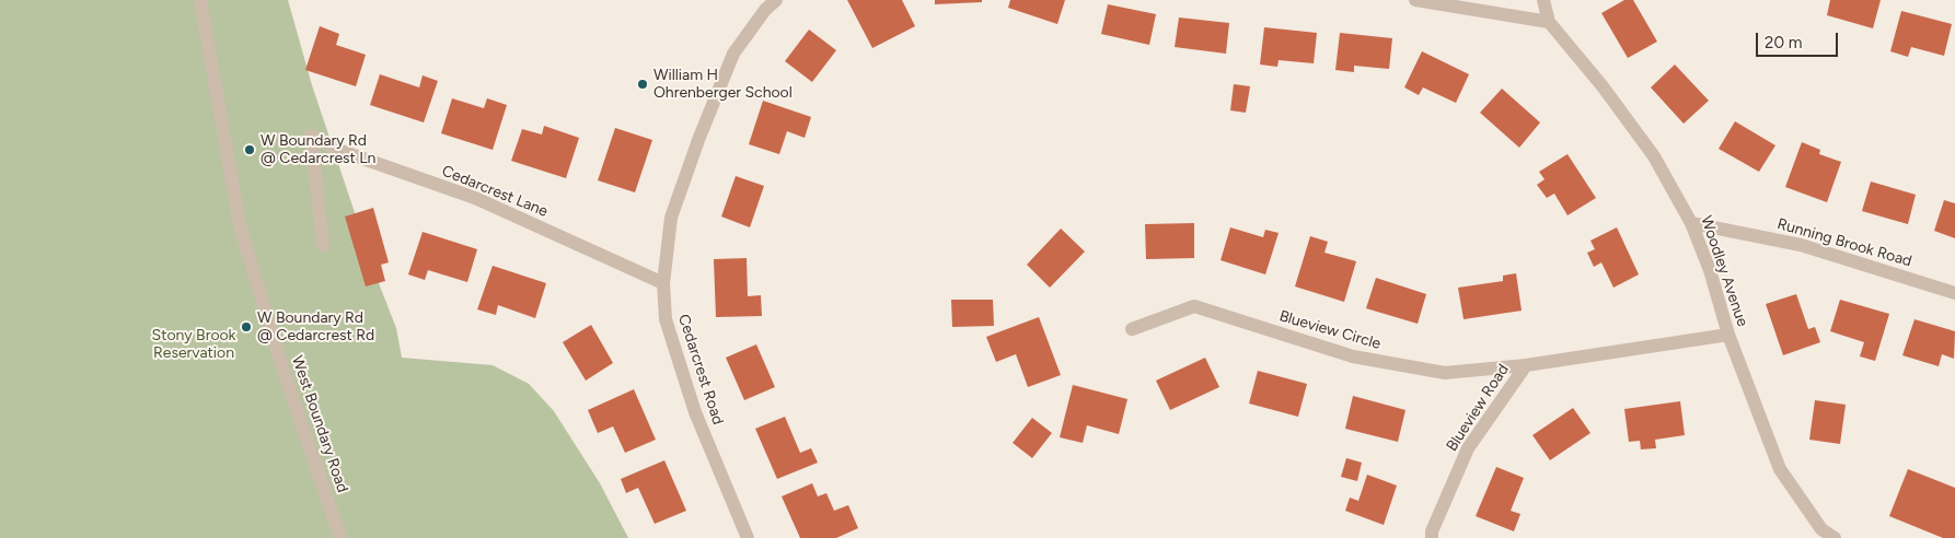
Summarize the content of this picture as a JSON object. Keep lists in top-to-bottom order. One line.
{"streets":{"street":["Cedarcrest Lane","Running Brook Road","Woodley Avenue","Blueview Circle","Cedarcrest Road","Blueview Road","West Boundary Road"]},"crossings":[["Cedarcrest Lane","Cedarcrest Road"],["Running Brook Road","Woodley Avenue"],["Woodley Avenue","Blueview Road"],["Blueview Circle","Blueview Road"]],"parks":["Stony Brook Reservation"],"places":["William H Ohrenberger School","W Boundary Rd @ Cedarcrest Ln","W Boundary Rd @ Cedarcrest Rd"],"scale_bar":"20 m"}
